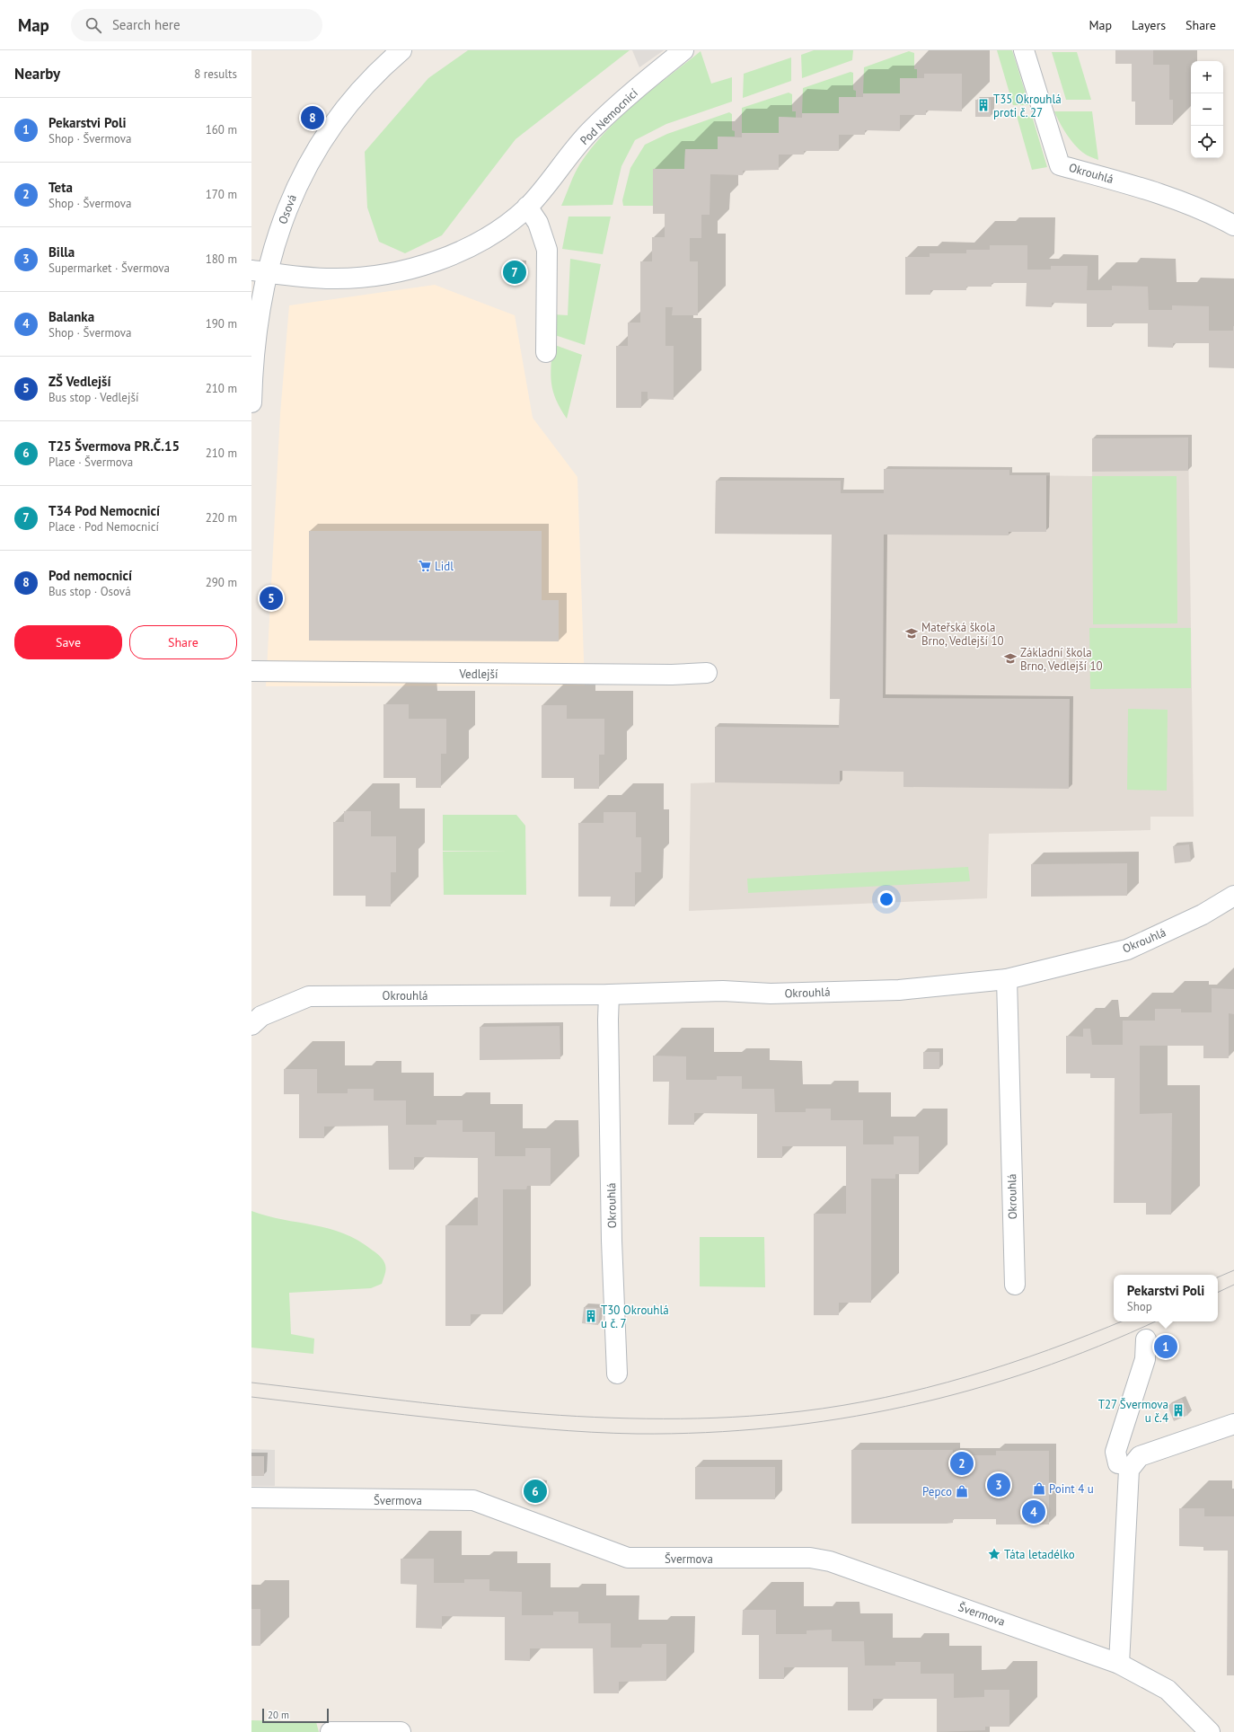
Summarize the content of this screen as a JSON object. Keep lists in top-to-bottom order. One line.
{"streets":{"street":["Pod Nemocnicí","Okrouhlá","Osová","Vedlejší","Švermova"]},"crossings":[["Pod Nemocnicí","Osová"]],"places":{"building":["T35 Okrouhlá proti č. 27","T30 Okrouhlá u č. 7","T27 Švermova u č.4"],"supermarket":["Lidl"],"school or university":["Mateřská škola Brno, Vedlejší 10","Základní škola Brno, Vedlejší 10"],"shop":["Point 4 u","Pepco"],"place":["Táta letadélko"]},"scale_bar":"20 m","page":{"header":"Map","search":"Search here","nav":["Map","Layers","Share"],"heading":["Nearby","8 results"],"map_buttons":["+","−"],"list":[{"mark":"1","name":"Pekarstvi Poli","note":"Shop · Švermova","value":"160 m"},{"mark":"2","name":"Teta","note":"Shop · Švermova","value":"170 m"},{"mark":"3","name":"Billa","note":"Supermarket · Švermova","value":"180 m"},{"mark":"4","name":"Balanka","note":"Shop · Švermova","value":"190 m"},{"mark":"5","name":"ZŠ Vedlejší","note":"Bus stop · Vedlejší","value":"210 m"},{"mark":"6","name":"T25 Švermova PR.Č.15","note":"Place · Švermova","value":"210 m"},{"mark":"7","name":"T34 Pod Nemocnicí","note":"Place · Pod Nemocnicí","value":"220 m"},{"mark":"8","name":"Pod nemocnicí","note":"Bus stop · Osová","value":"290 m"}],"pins":["8","7","5","1","2","3","6","4"],"buttons":["Save","Share"],"popup":["Pekarstvi Poli","Shop"],"scale":"20 m"}}
